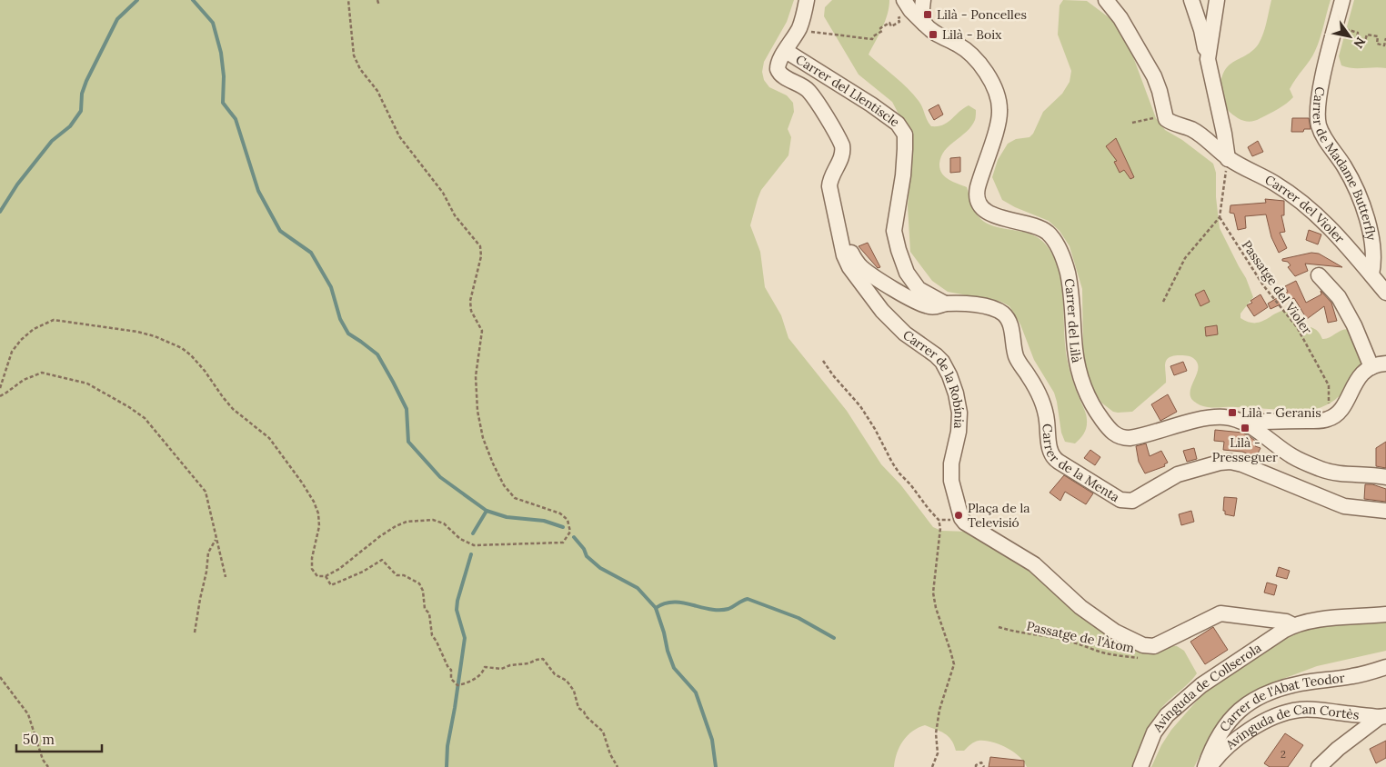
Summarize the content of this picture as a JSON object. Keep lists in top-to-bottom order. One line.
{"streets":{"street":["Carrer del Llentiscle","Carrer de Madame Butterfly","Carrer del Violer","Carrer del Lilà","Carrer de la Robínia","Carrer de la Menta","Avinguda de Collserola","Carrer de l'Abat Teodor","Avinguda de Can Cortès"],"path":["Passatge del Violer","Passatge de l'Àtom"]},"crossings":[["Carrer del Llentiscle","Carrer de la Robínia"],["Carrer del Llentiscle","Carrer de la Menta"],["Carrer de Madame Butterfly","Carrer del Violer"],["Carrer de la Robínia","Carrer de la Menta"],["Carrer de la Robínia","Passatge de l'Àtom"]],"places":{"transit":["Lilà - Poncelles","Lilà - Boix","Lilà - Geranis","Lilà - Presseguer"],"other":["Plaça de la Televisió"]},"house_numbers":["2"],"scale_bar":"50 m","north":"bottom right"}
